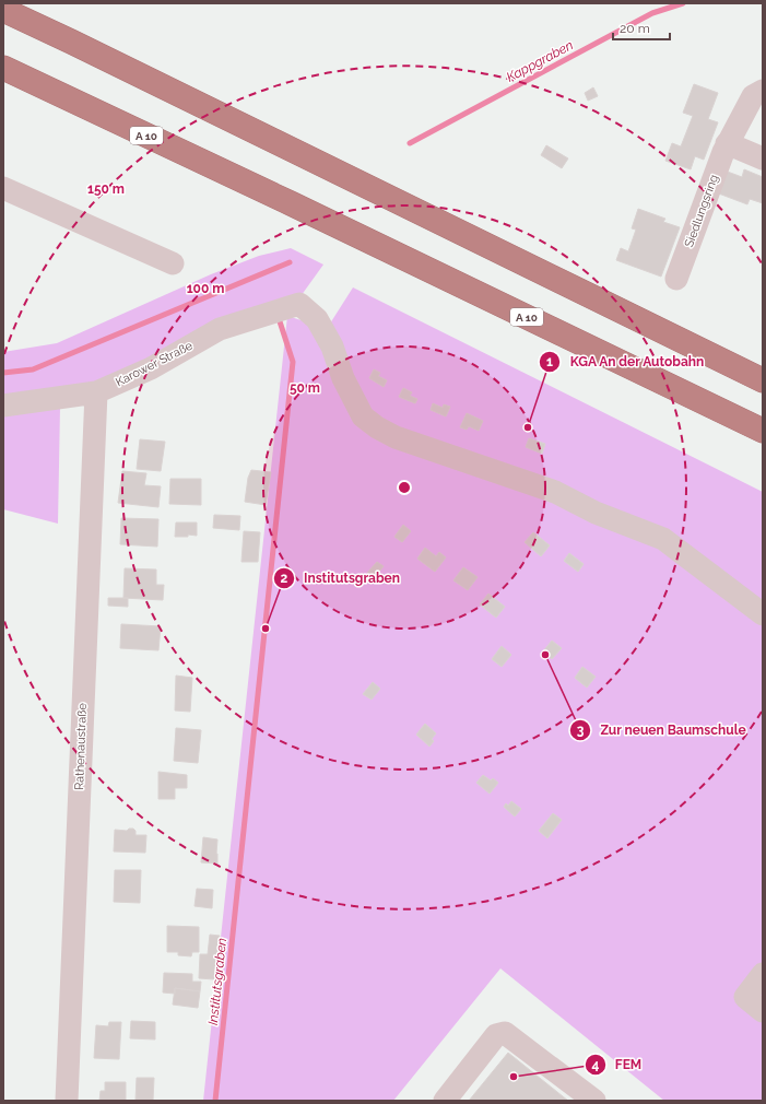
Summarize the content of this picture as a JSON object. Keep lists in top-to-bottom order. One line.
{"streets":{"highway":["A 10"],"street":["Siedlungsring","Karower Straße","Rathenaustraße"]},"crossings":[["Karower Straße","Rathenaustraße"]],"water":["Kappgraben","Institutsgraben"],"places":["KGA An der Autobahn","Institutsgraben","Zur neuen Baumschule","FEM"],"scale_bar":"20 m","rings":["150 m","100 m","50 m"]}
